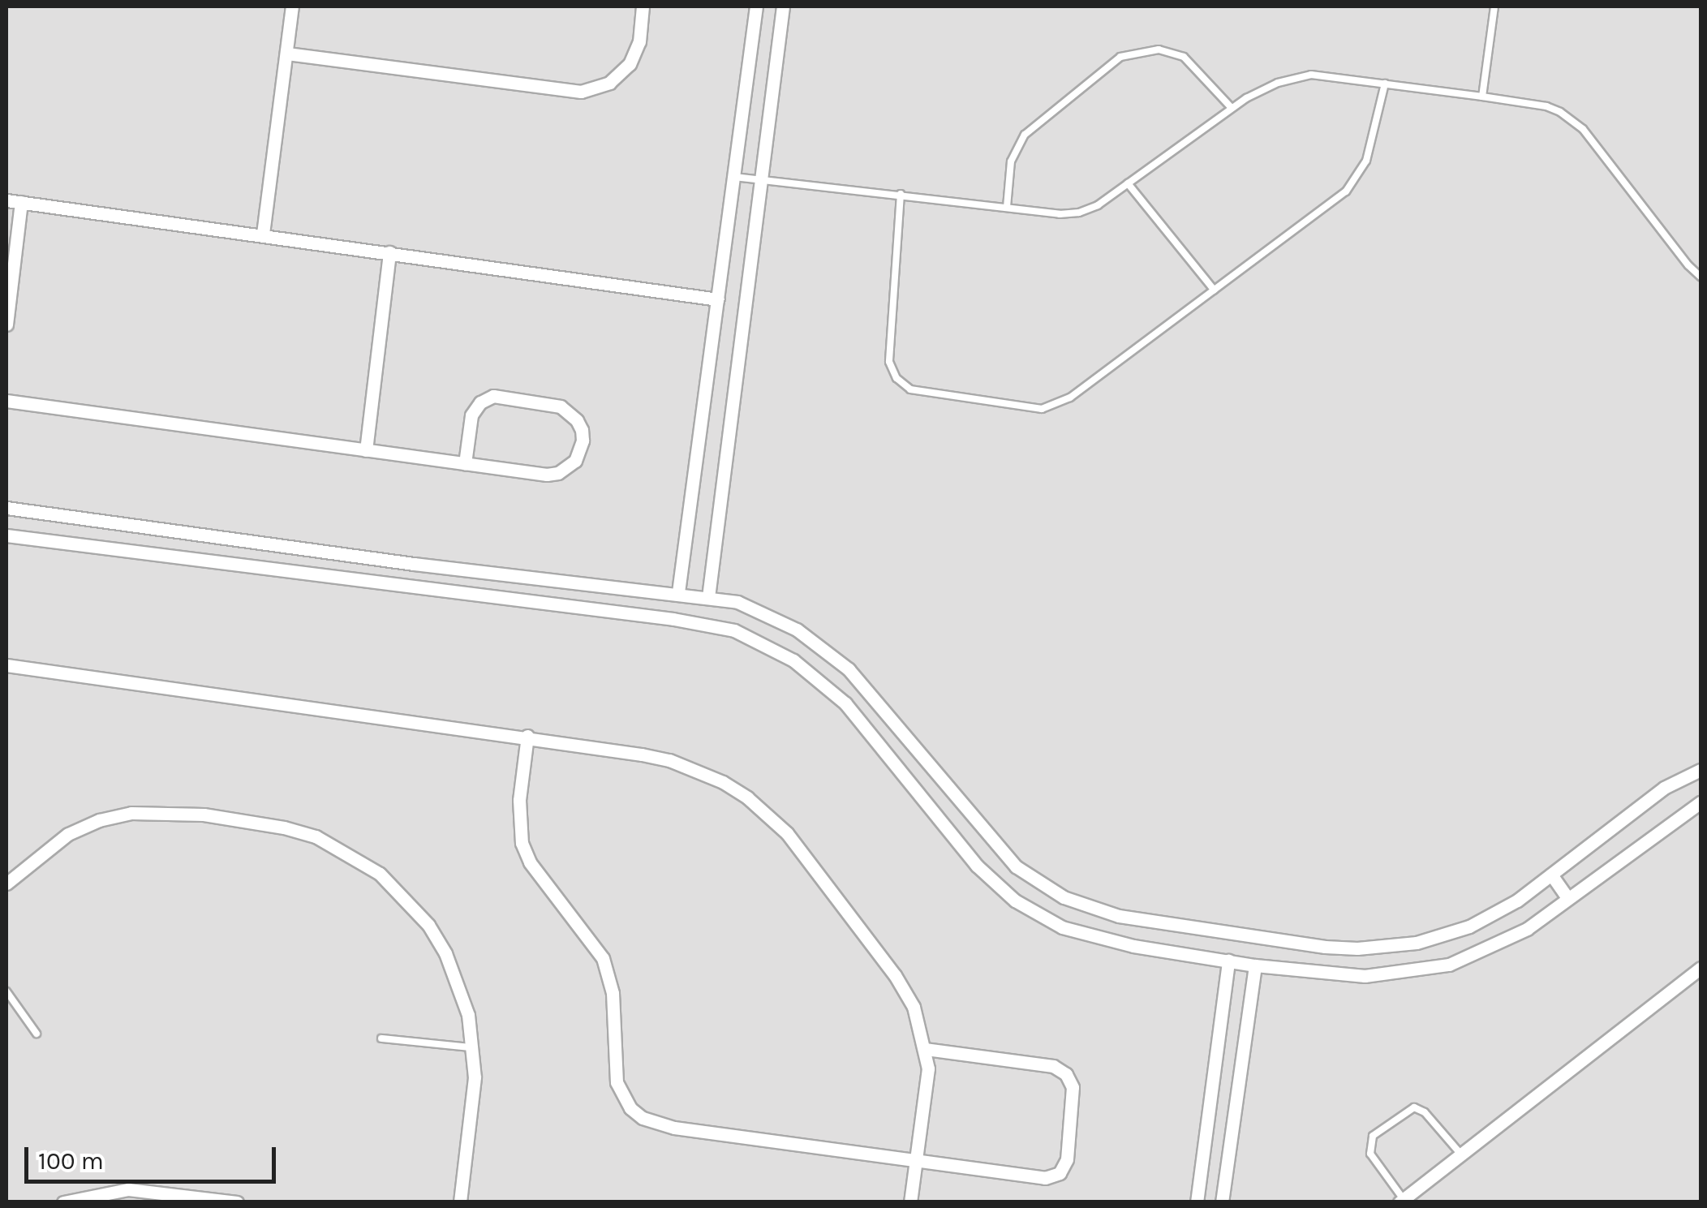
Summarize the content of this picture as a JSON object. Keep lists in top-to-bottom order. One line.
{"scale_bar":"100 m"}
